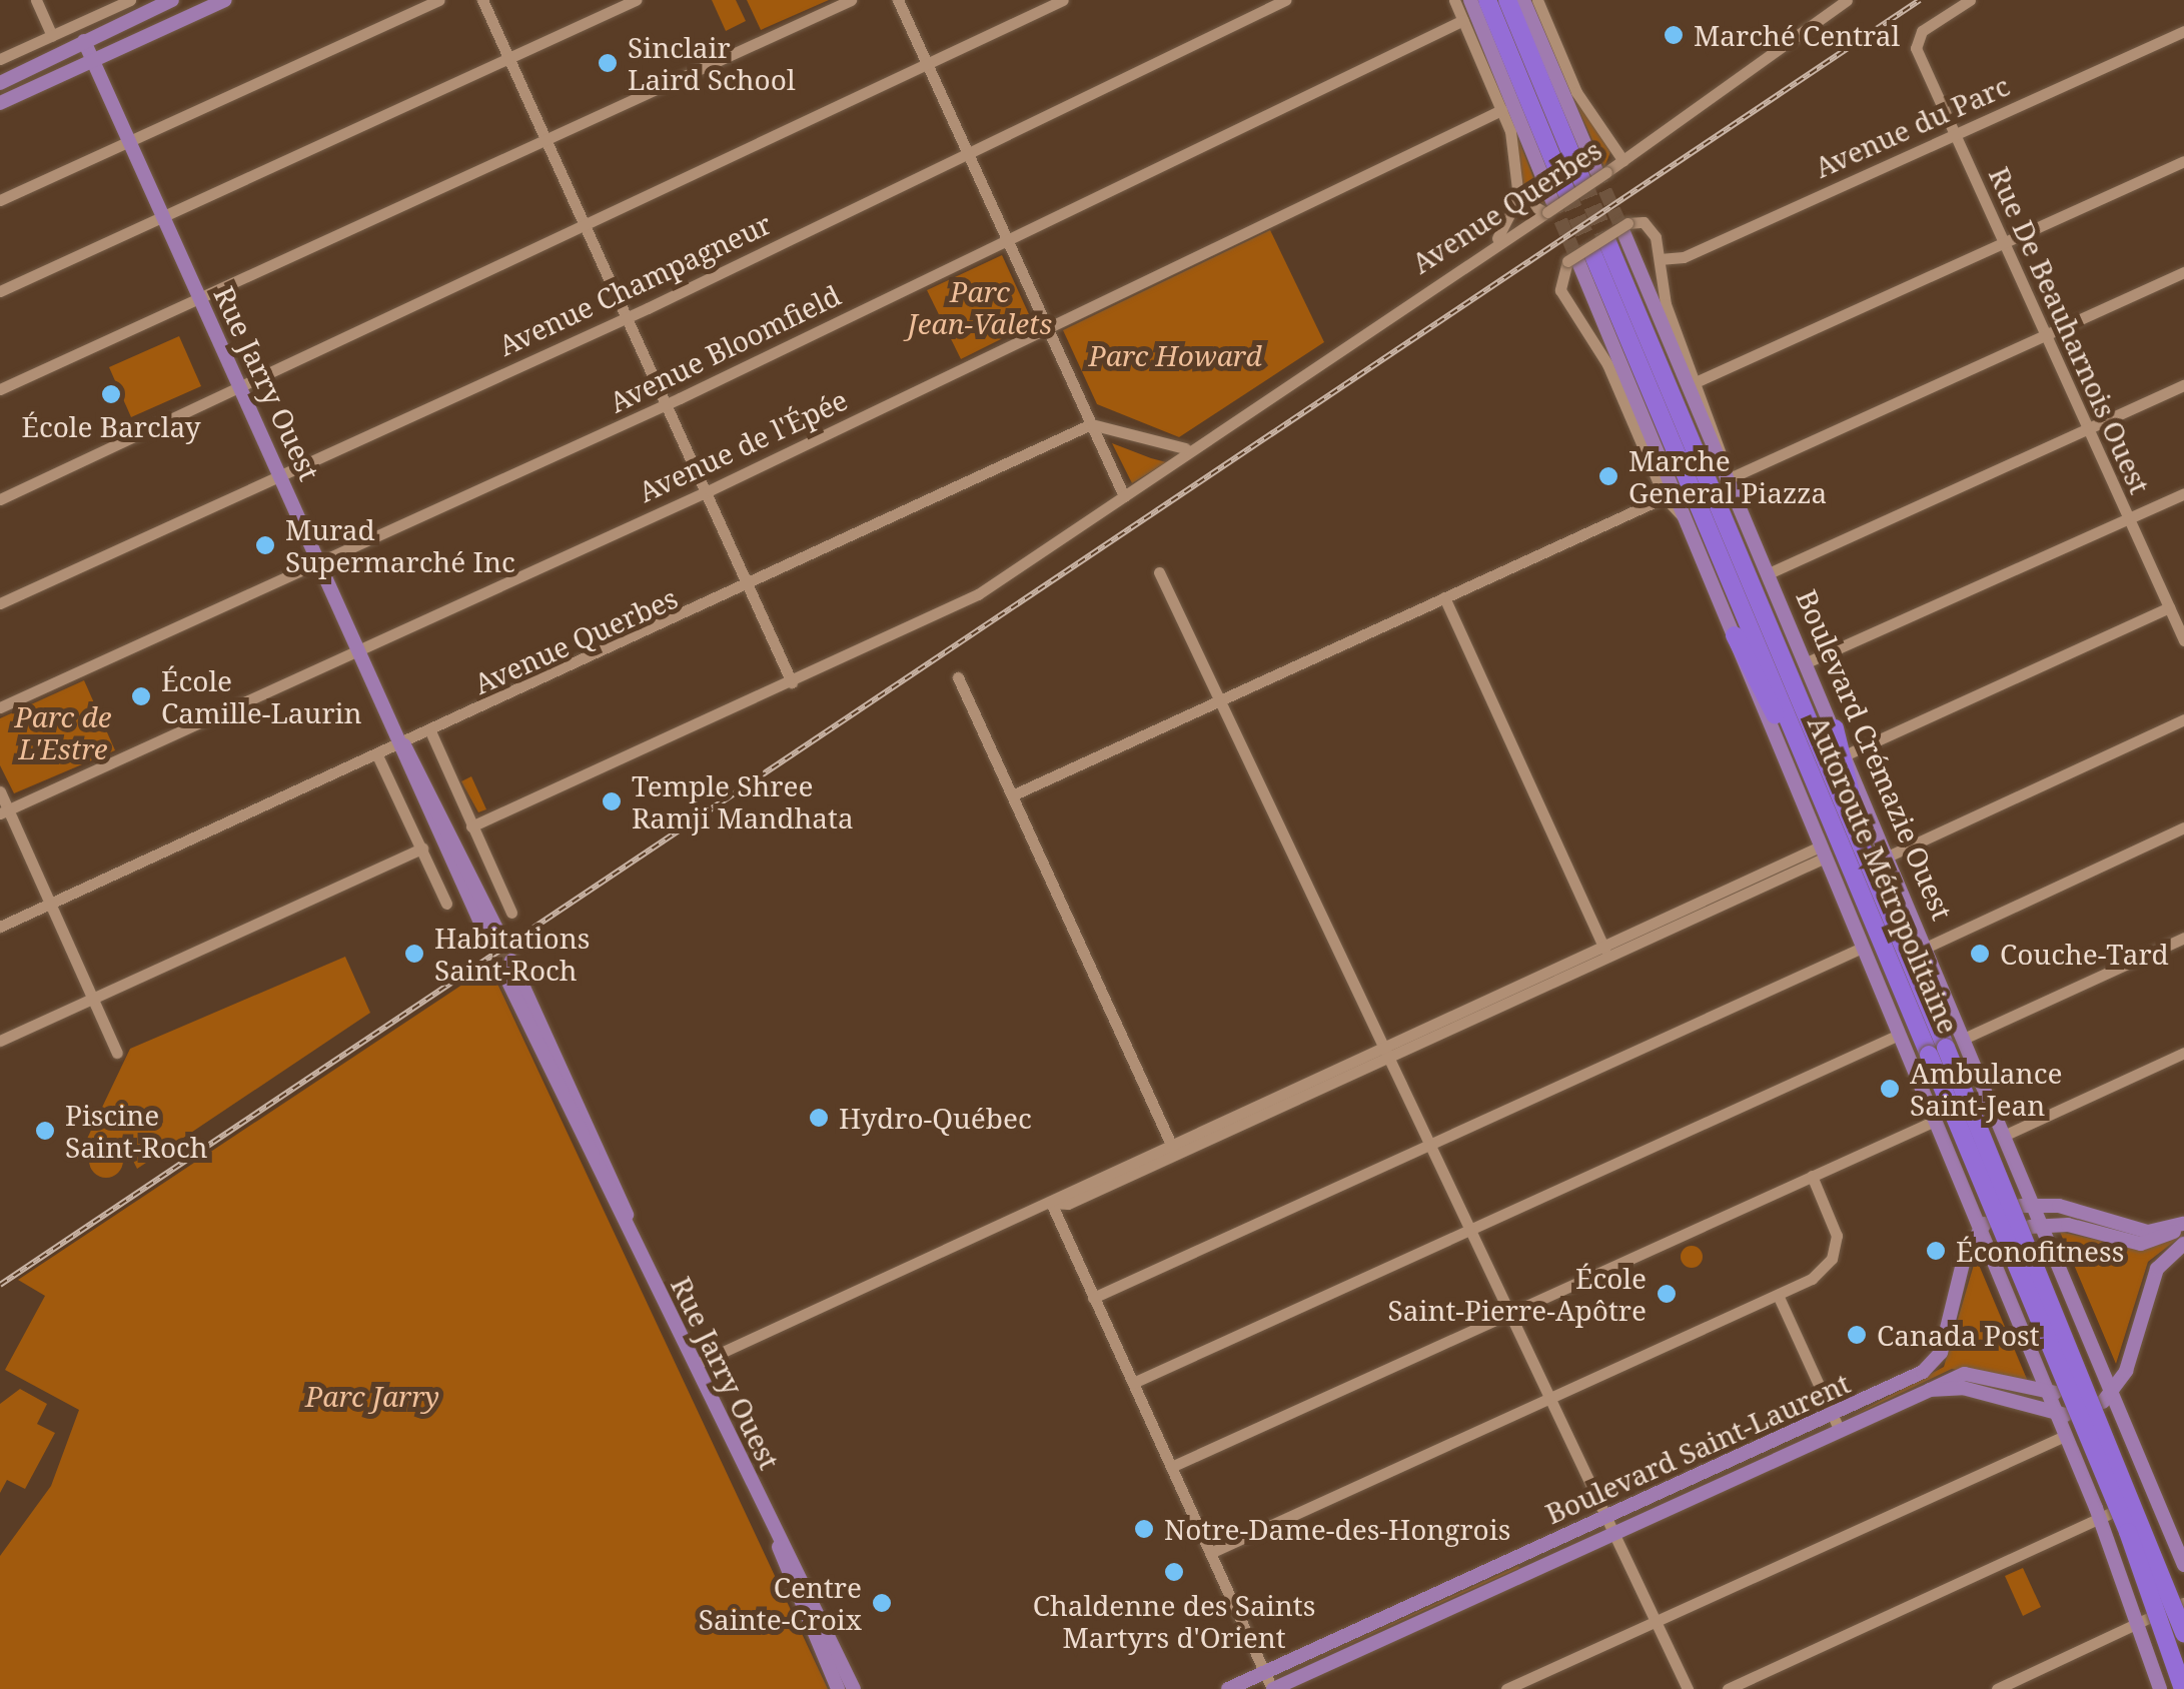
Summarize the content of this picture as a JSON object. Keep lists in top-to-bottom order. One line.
{"streets":{"highway":["Autoroute Métropolitaine"],"main road":["Rue Jarry Ouest","Boulevard Crémazie Ouest","Boulevard Saint-Laurent"],"street":["Avenue du Parc","Avenue Querbes","Avenue Champagneur","Rue De Beauharnois Ouest","Avenue Bloomfield","Avenue de l'Épée"]},"crossings":[["Avenue du Parc","Rue De Beauharnois Ouest"],["Avenue Querbes","Rue Jarry Ouest"],["Avenue Champagneur","Rue Jarry Ouest"],["Avenue Bloomfield","Rue Jarry Ouest"],["Rue Jarry Ouest","Avenue de l'Épée"],["Boulevard Crémazie Ouest","Autoroute Métropolitaine"]],"parks":["Parc Jean-Valets","Parc Howard","Parc de L'Estre","Parc Jarry"],"places":["Marché Central","Sinclair Laird School","École Barclay","Marche General Piazza","Murad Supermarché Inc","École Camille-Laurin","Temple Shree Ramji Mandhata","Habitations Saint-Roch","Couche-Tard","Ambulance Saint-Jean","Hydro-Québec","Piscine Saint-Roch","Éconofitness","École Saint-Pierre-Apôtre","Canada Post","Notre-Dame-des-Hongrois","Chaldenne des Saints Martyrs d'Orient","Centre Sainte-Croix"]}
